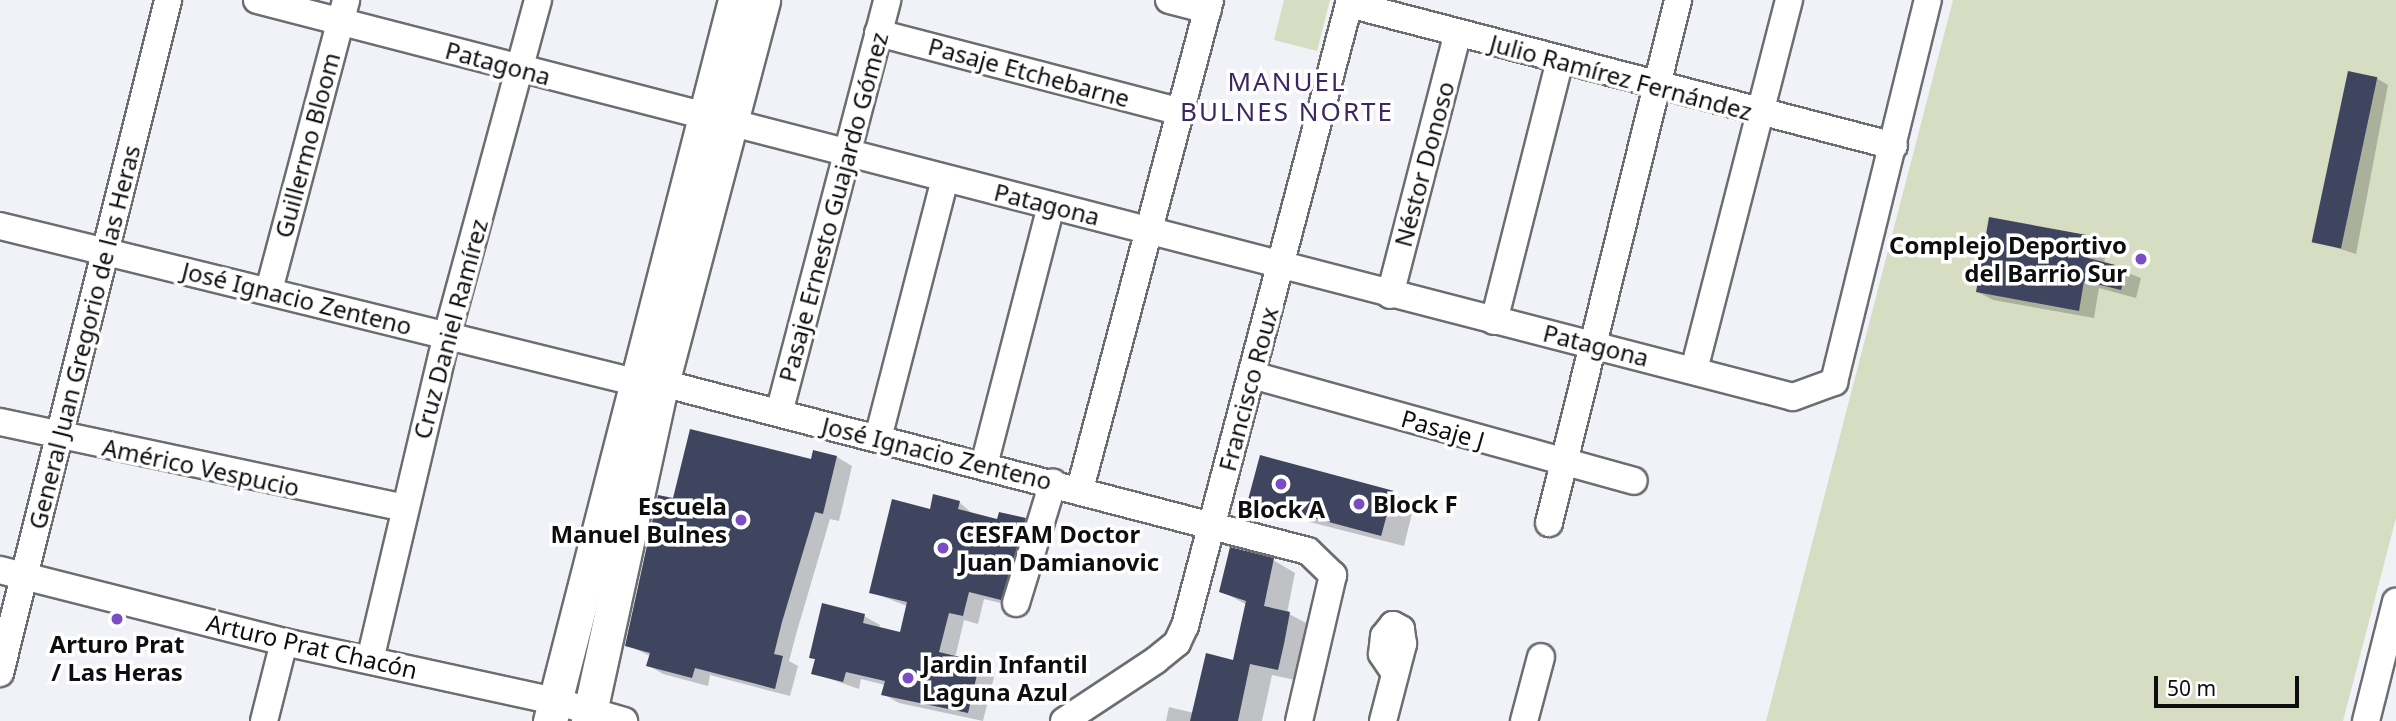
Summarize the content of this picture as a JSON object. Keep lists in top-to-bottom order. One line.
{"streets":{"street":["Patagona","Pasaje Etchebarne","Julio Ramírez Fernández","Guillermo Bloom","Néstor Donoso","Pasaje Ernesto Guajardo Gómez","José Ignacio Zenteno","Cruz Daniel Ramírez","General Juan Gregorio de las Heras","Francisco Roux","Pasaje J","Américo Vespucio","Arturo Prat Chacón"]},"crossings":[["Patagona","Julio Ramírez Fernández"],["Patagona","Guillermo Bloom"],["Patagona","Néstor Donoso"],["Patagona","Pasaje Ernesto Guajardo Gómez"],["Patagona","Cruz Daniel Ramírez"],["Patagona","Francisco Roux"],["Pasaje Etchebarne","Pasaje Ernesto Guajardo Gómez"],["Julio Ramírez Fernández","Néstor Donoso"],["Julio Ramírez Fernández","Francisco Roux"],["Guillermo Bloom","José Ignacio Zenteno"],["Pasaje Ernesto Guajardo Gómez","José Ignacio Zenteno"],["José Ignacio Zenteno","Cruz Daniel Ramírez"],["José Ignacio Zenteno","General Juan Gregorio de las Heras"],["José Ignacio Zenteno","Francisco Roux"],["Cruz Daniel Ramírez","Américo Vespucio"],["Cruz Daniel Ramírez","Arturo Prat Chacón"],["General Juan Gregorio de las Heras","Américo Vespucio"],["General Juan Gregorio de las Heras","Arturo Prat Chacón"],["Francisco Roux","Pasaje J"]],"districts":["MANUEL BULNES NORTE"],"places":["Complejo Deportivo del Barrio Sur","Block A","Block F","Escuela Manuel Bulnes","CESFAM Doctor Juan Damianovic","Arturo Prat / Las Heras","Jardin Infantil Laguna Azul"],"scale_bar":"50 m"}
